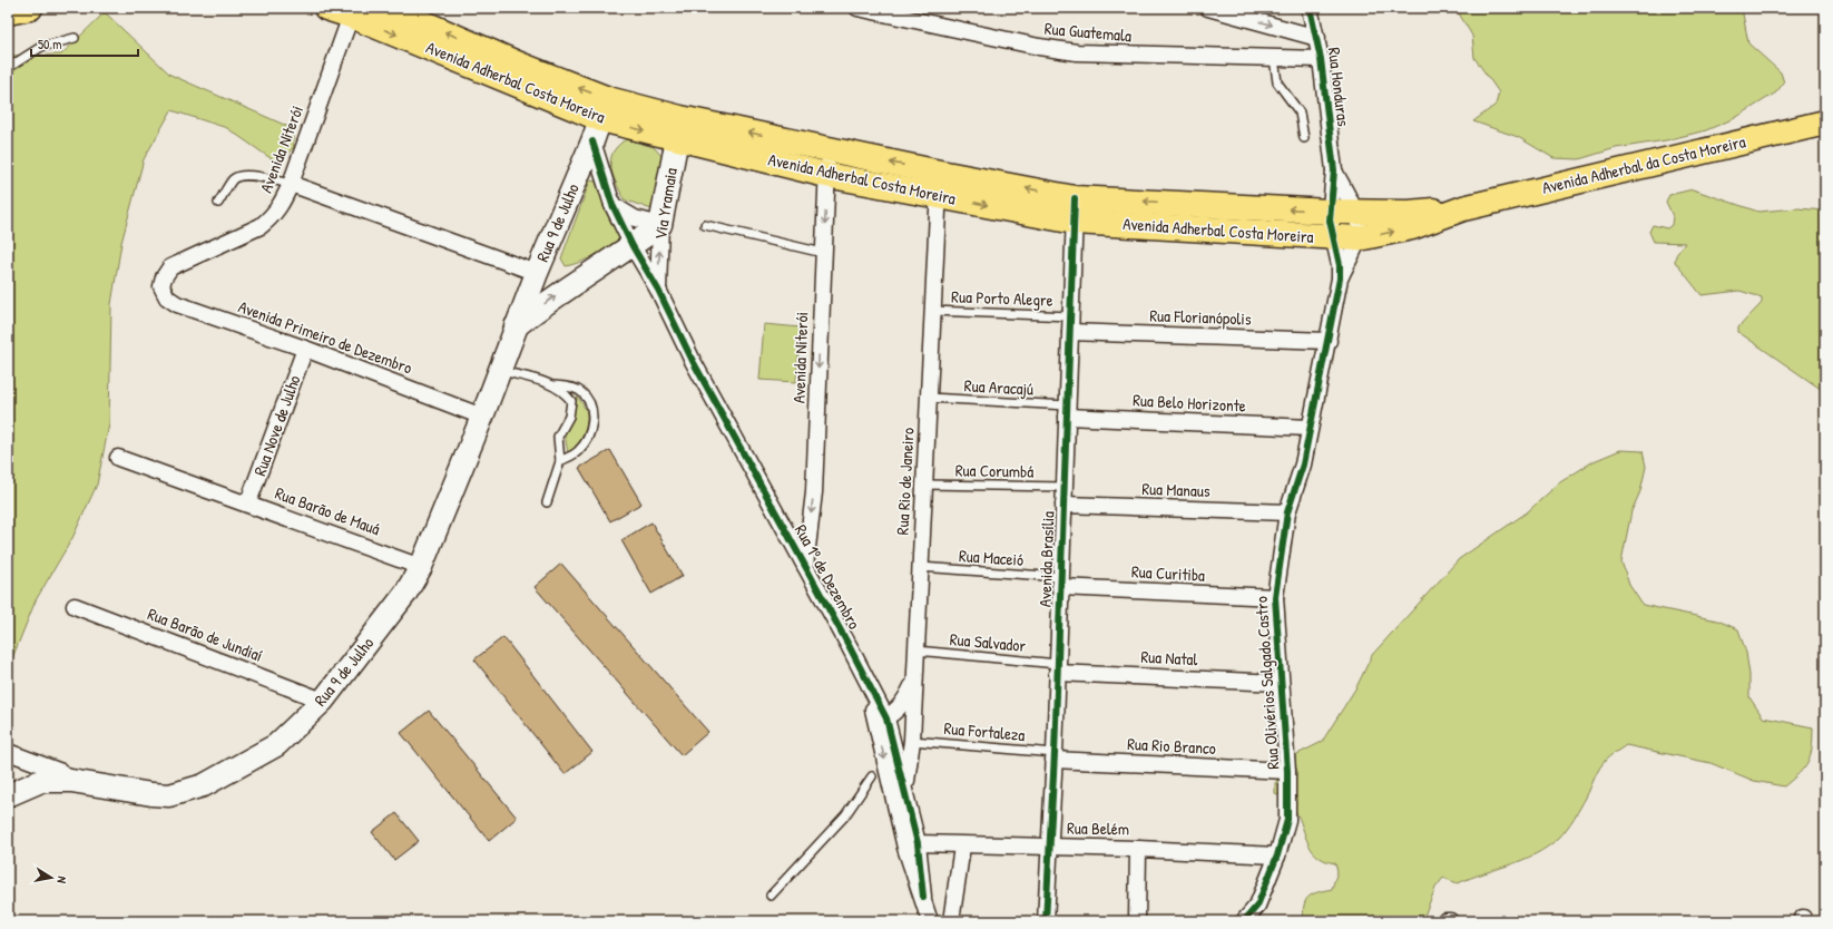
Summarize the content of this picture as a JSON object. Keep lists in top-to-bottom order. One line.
{"streets":{"main road":["Avenida Adherbal Costa Moreira","Avenida Adherbal da Costa Moreira","Via Yramaia","Rua 9 de Julho"],"street":["Rua Guatemala","Rua Honduras","Avenida Niterói","Rua Florianópolis","Avenida Primeiro de Dezembro","Rua Belo Horizonte","Rua Nove de Julho","Rua Rio de Janeiro","Rua Manaus","Rua Barão de Mauá","Avenida Brasília","Rua Curitiba","Rua 1º de Dezembro","Rua Barão de Jundiaí","Rua Natal","Rua Olivérios Salgado Castro","Rua Rio Branco","Rua Belém"],"lane":["Rua Porto Alegre","Rua Aracajú","Rua Corumbá","Rua Maceió","Rua Salvador","Rua Fortaleza"]},"crossings":[["Rua Guatemala","Rua Honduras"],["Avenida Adherbal Costa Moreira","Avenida Niterói"],["Avenida Adherbal Costa Moreira","Avenida Adherbal da Costa Moreira"],["Avenida Adherbal Costa Moreira","Via Yramaia"],["Avenida Adherbal Costa Moreira","Rua 9 de Julho"],["Avenida Adherbal Costa Moreira","Rua Rio de Janeiro"],["Avenida Adherbal Costa Moreira","Avenida Brasília"],["Avenida Adherbal Costa Moreira","Rua 1º de Dezembro"],["Avenida Niterói","Avenida Primeiro de Dezembro"],["Avenida Niterói","Rua 1º de Dezembro"],["Via Yramaia","Rua 1º de Dezembro"],["Rua 9 de Julho","Avenida Primeiro de Dezembro"],["Rua 9 de Julho","Rua Barão de Mauá"],["Rua 9 de Julho","Rua 1º de Dezembro"],["Rua 9 de Julho","Rua Barão de Jundiaí"],["Rua Porto Alegre","Rua Florianópolis"],["Rua Porto Alegre","Rua Rio de Janeiro"],["Rua Porto Alegre","Avenida Brasília"],["Rua Florianópolis","Avenida Brasília"],["Rua Florianópolis","Rua Olivérios Salgado Castro"],["Avenida Primeiro de Dezembro","Rua Nove de Julho"],["Rua Aracajú","Rua Belo Horizonte"],["Rua Aracajú","Rua Rio de Janeiro"],["Rua Aracajú","Avenida Brasília"],["Rua Belo Horizonte","Avenida Brasília"],["Rua Belo Horizonte","Rua Olivérios Salgado Castro"],["Rua Nove de Julho","Rua Barão de Mauá"],["Rua Corumbá","Rua Rio de Janeiro"],["Rua Corumbá","Avenida Brasília"],["Rua Rio de Janeiro","Rua Maceió"],["Rua Rio de Janeiro","Rua 1º de Dezembro"],["Rua Rio de Janeiro","Rua Salvador"],["Rua Rio de Janeiro","Rua Fortaleza"],["Rua Manaus","Avenida Brasília"],["Rua Manaus","Rua Olivérios Salgado Castro"],["Rua Maceió","Avenida Brasília"],["Rua Maceió","Rua Curitiba"],["Avenida Brasília","Rua Curitiba"],["Avenida Brasília","Rua Salvador"],["Avenida Brasília","Rua Natal"],["Avenida Brasília","Rua Fortaleza"],["Avenida Brasília","Rua Rio Branco"],["Avenida Brasília","Rua Belém"],["Rua Curitiba","Rua Olivérios Salgado Castro"],["Rua 1º de Dezembro","Rua Belém"],["Rua Salvador","Rua Natal"],["Rua Natal","Rua Olivérios Salgado Castro"],["Rua Olivérios Salgado Castro","Rua Rio Branco"],["Rua Olivérios Salgado Castro","Rua Belém"],["Rua Fortaleza","Rua Rio Branco"]],"one_way":["Avenida Niterói","Via Yramaia"],"scale_bar":"50 m","north":"right"}
